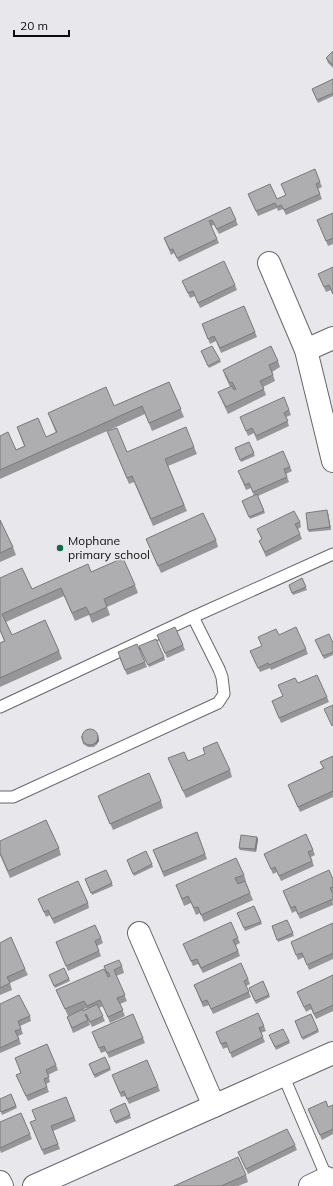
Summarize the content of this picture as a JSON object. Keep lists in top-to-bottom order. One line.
{"places":["Mophane primary school"],"scale_bar":"20 m"}
